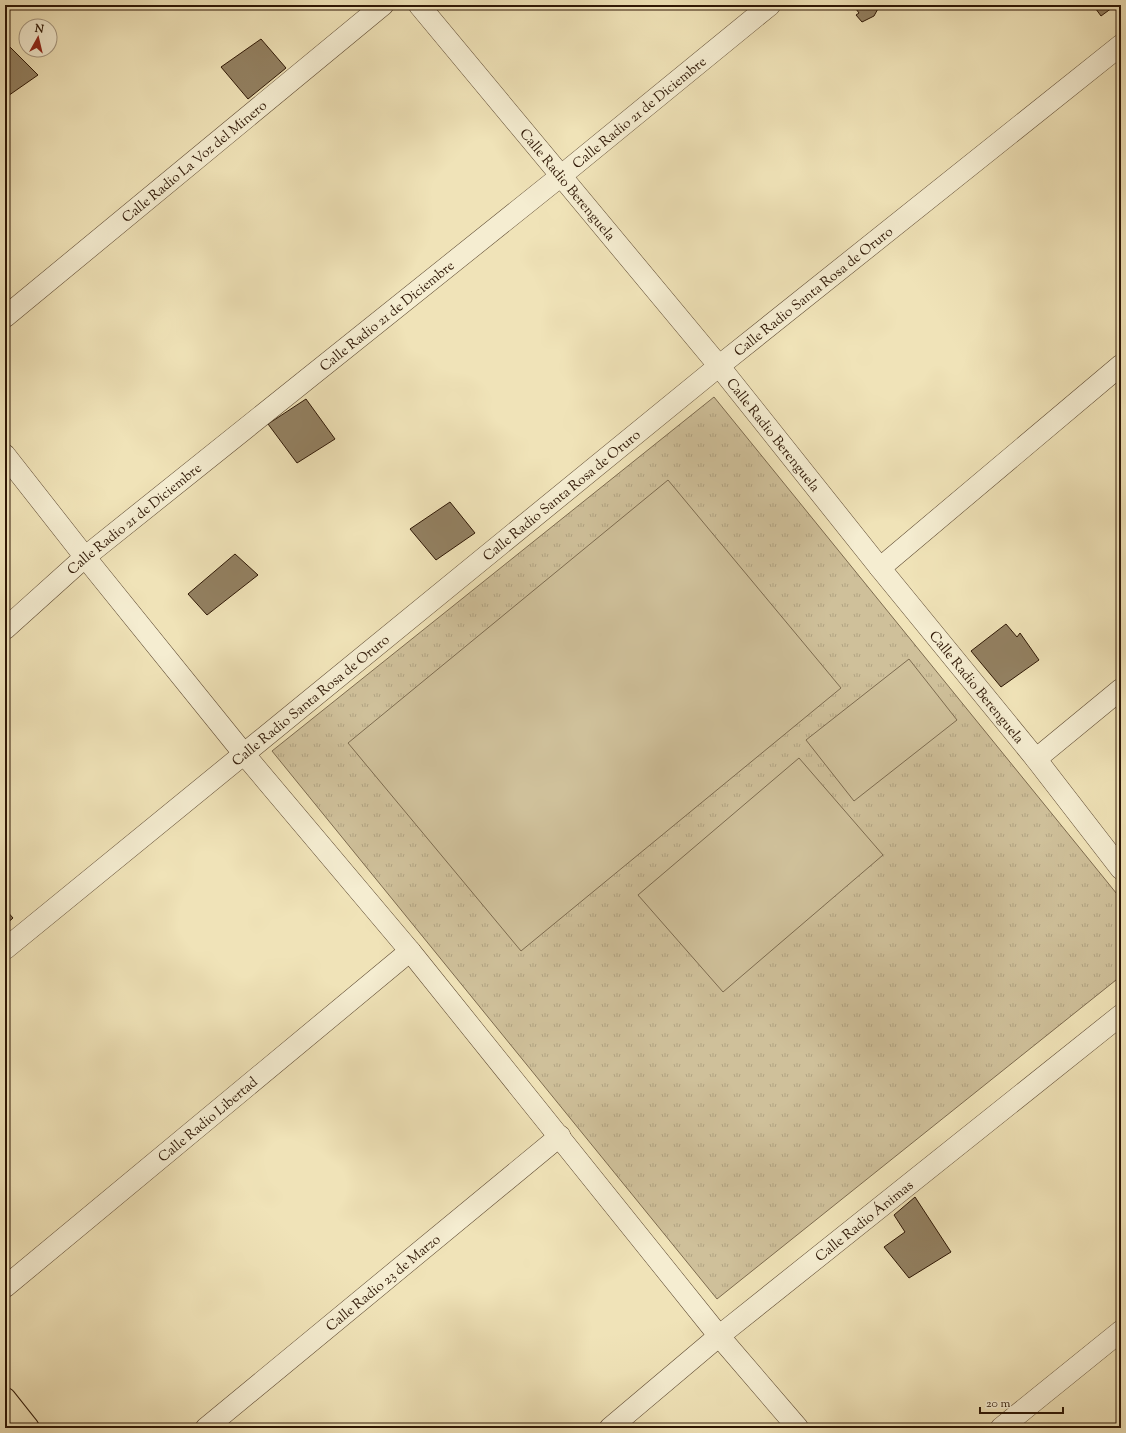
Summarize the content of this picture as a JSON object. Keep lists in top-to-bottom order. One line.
{"streets":{"street":["Calle Radio 21 de Diciembre","Calle Radio La Voz del Minero","Calle Radio Berenguela","Calle Radio Santa Rosa de Oruro","Calle Radio Libertad","Calle Radio Ánimas","Calle Radio 23 de Marzo"]},"crossings":[["Calle Radio 21 de Diciembre","Calle Radio Berenguela"],["Calle Radio Berenguela","Calle Radio Santa Rosa de Oruro"]],"scale_bar":"20 m","north":"top"}
